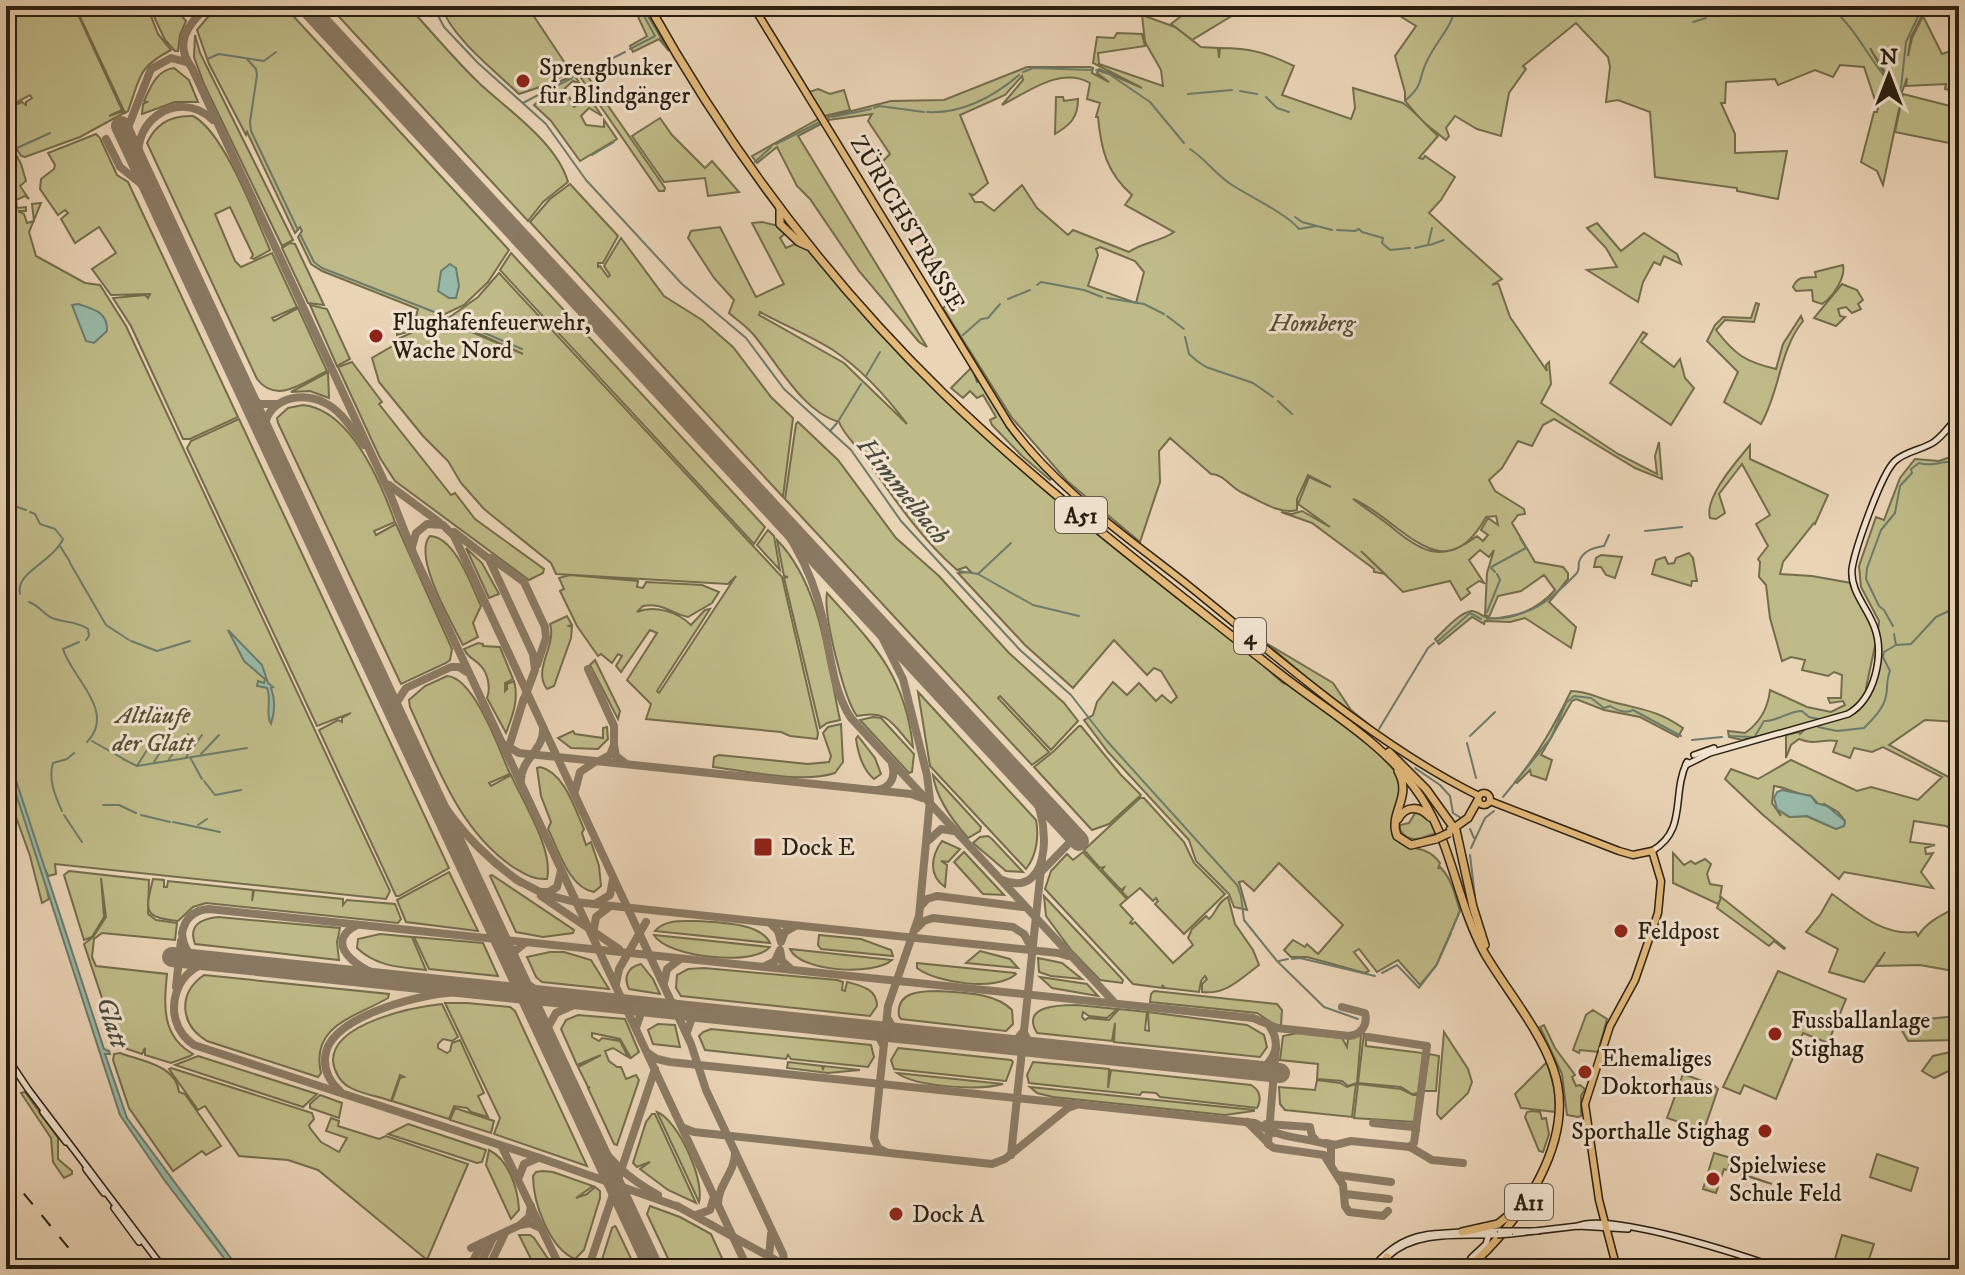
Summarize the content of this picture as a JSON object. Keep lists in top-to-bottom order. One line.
{"streets":{"highway":["A51","A11"],"main road":["ZÜRICHSTRASSE","4"]},"crossings":[["ZÜRICHSTRASSE","4"],["A51","A11"]],"water":["Himmelbach","Glatt"],"parks":["Homberg","Altläufe der Glatt"],"places":{"other":["Sprengbunker für Blindgänger","Flughafenfeuerwehr, Wache Nord","Feldpost","Fussballanlage Stighag","Ehemaliges Doktorhaus","Sporthalle Stighag","Spielwiese Schule Feld","Dock A"],"transit":["Dock E"]},"north":"top"}
